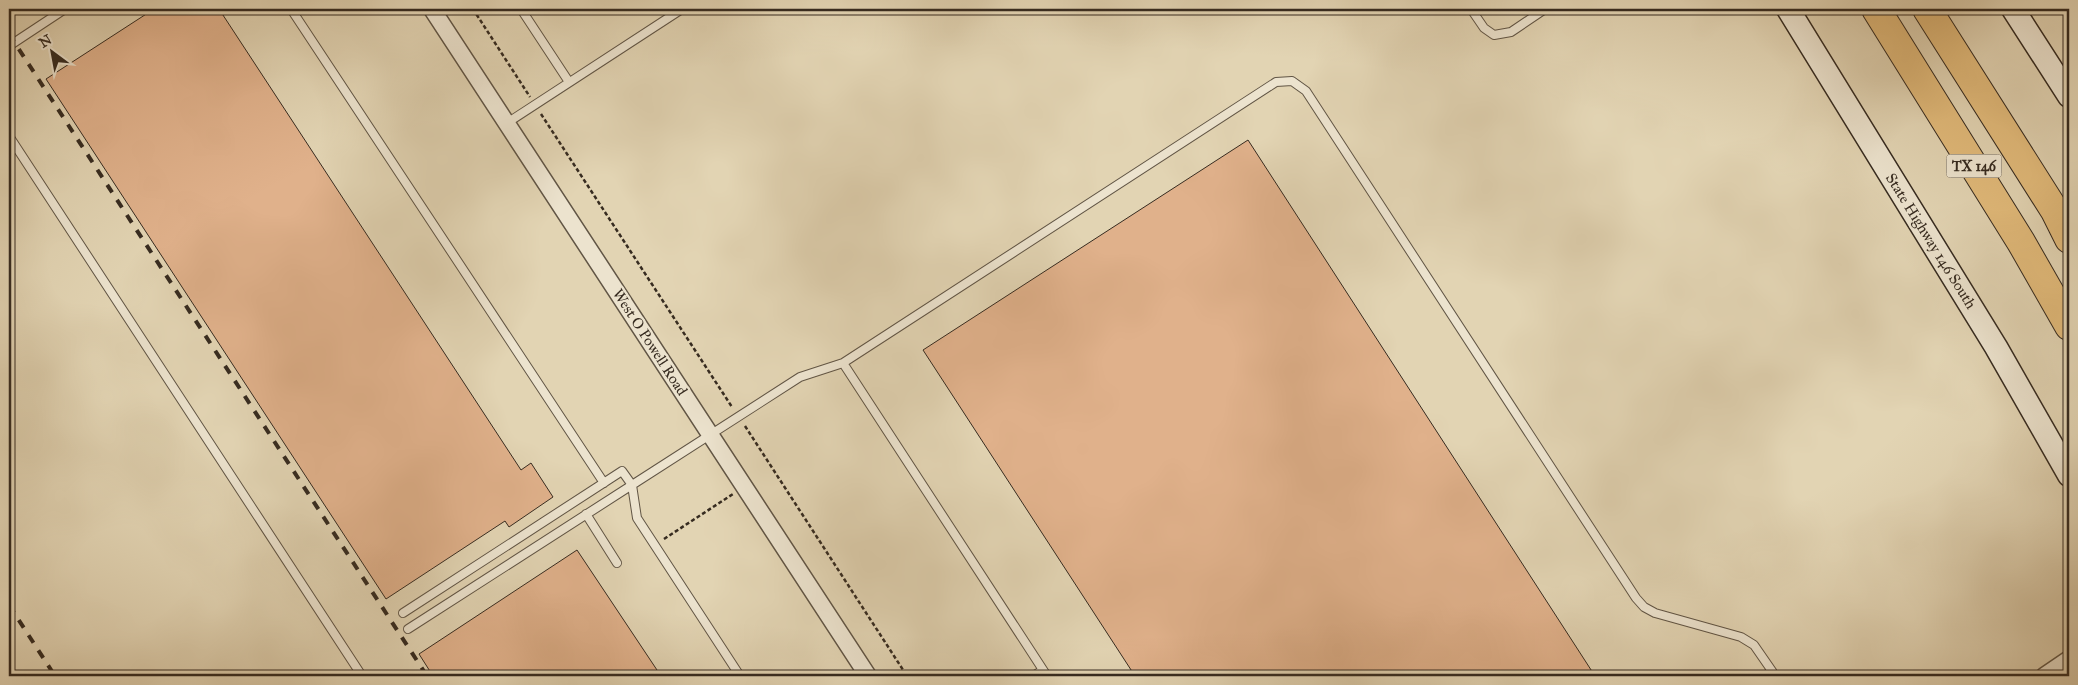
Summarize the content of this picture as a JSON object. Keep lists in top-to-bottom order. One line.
{"streets":{"highway":["TX 146"],"main road":["State Highway 146 South"],"street":["West O Powell Road"]},"north":"top left"}
